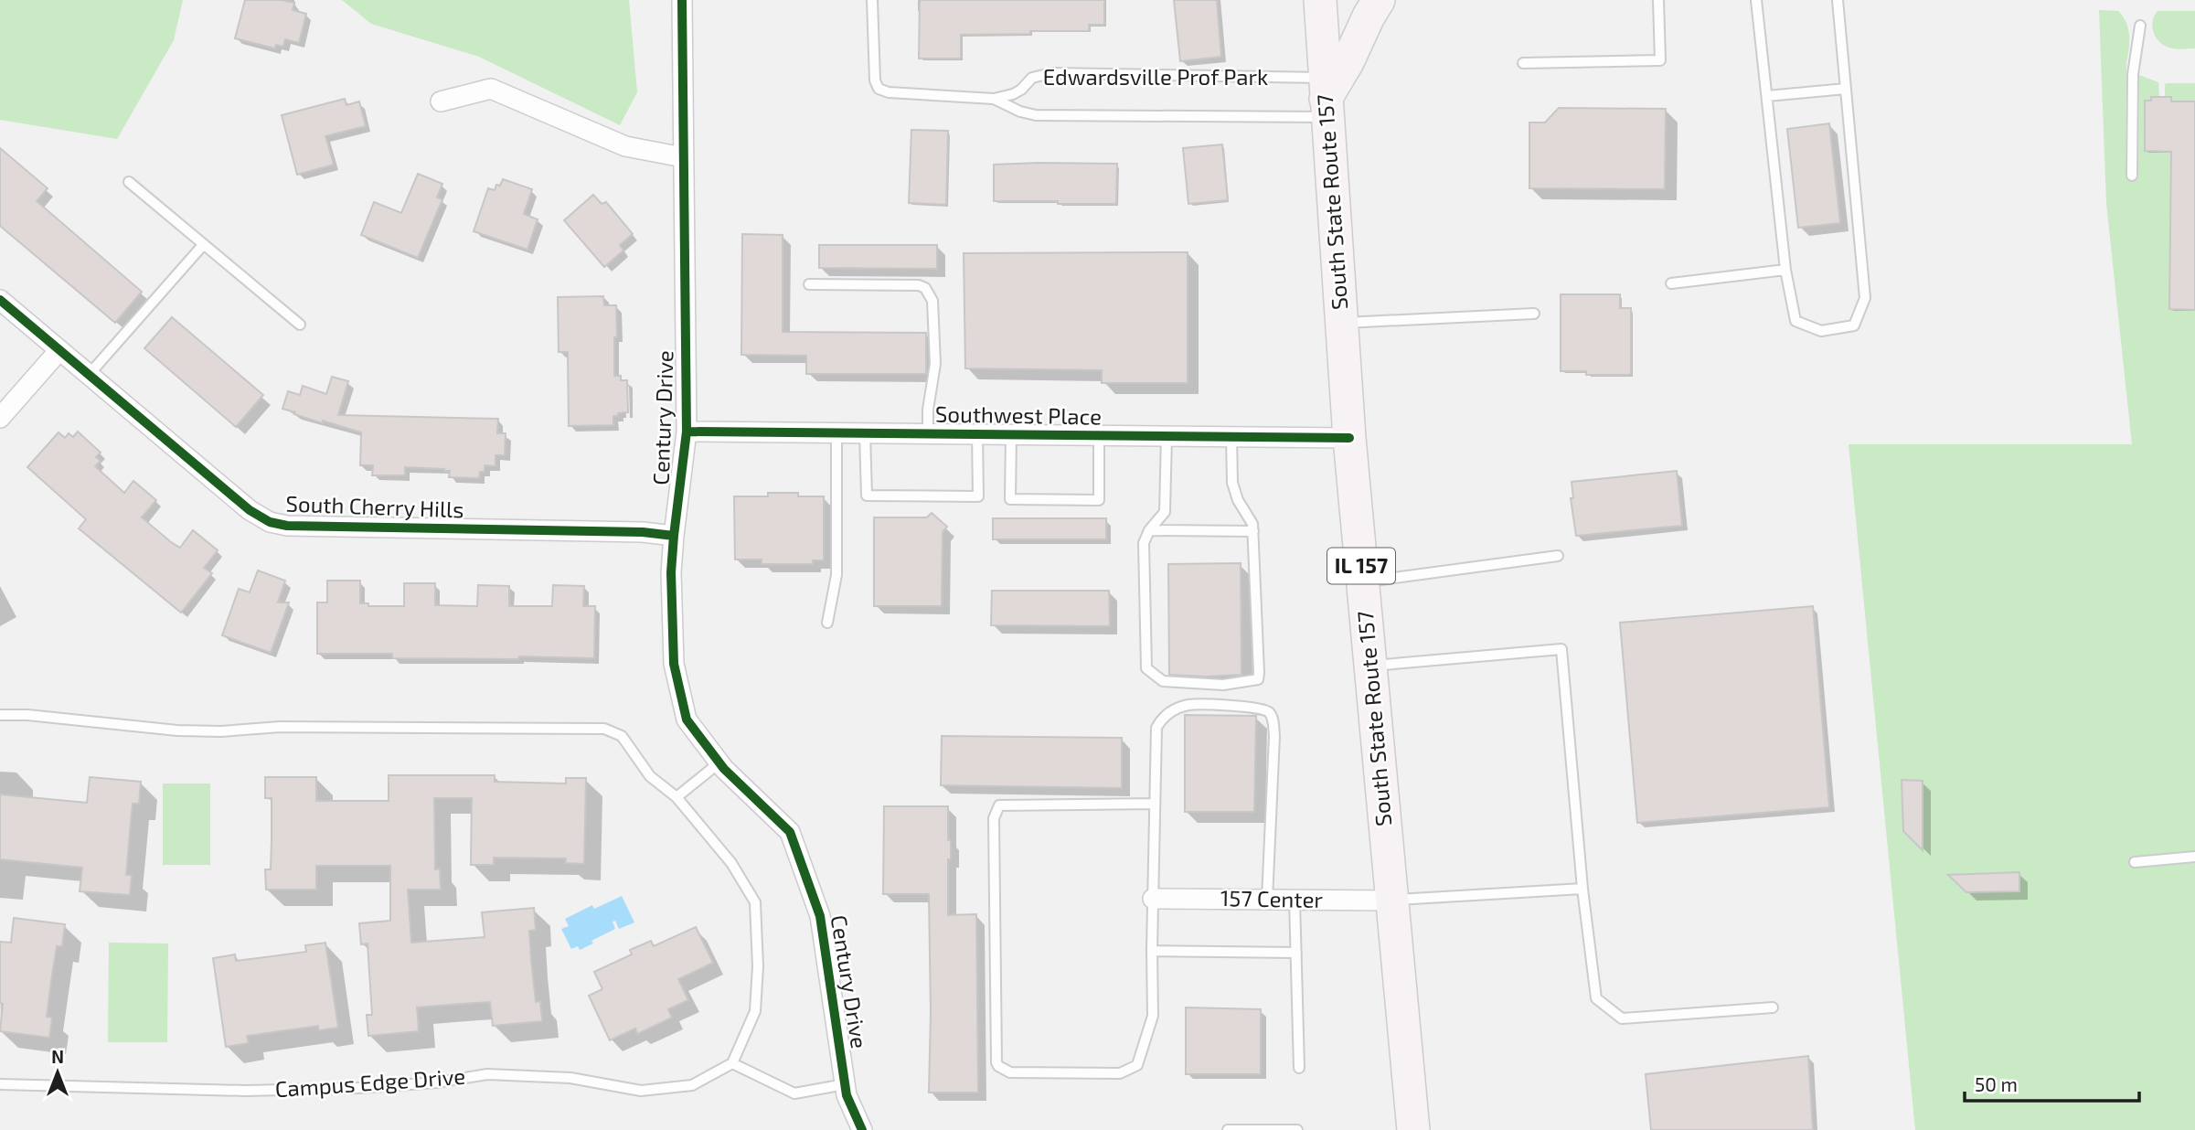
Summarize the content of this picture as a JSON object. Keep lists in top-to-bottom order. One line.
{"streets":{"main road":["South State Route 157","IL 157"],"street":["Southwest Place","Century Drive","South Cherry Hills","157 Center"],"lane":["Edwardsville Prof Park","Campus Edge Drive"]},"crossings":[["Edwardsville Prof Park","South State Route 157"],["South State Route 157","Southwest Place"],["South State Route 157","157 Center"],["Southwest Place","Century Drive"],["Century Drive","South Cherry Hills"]],"scale_bar":"50 m","north":"top"}
